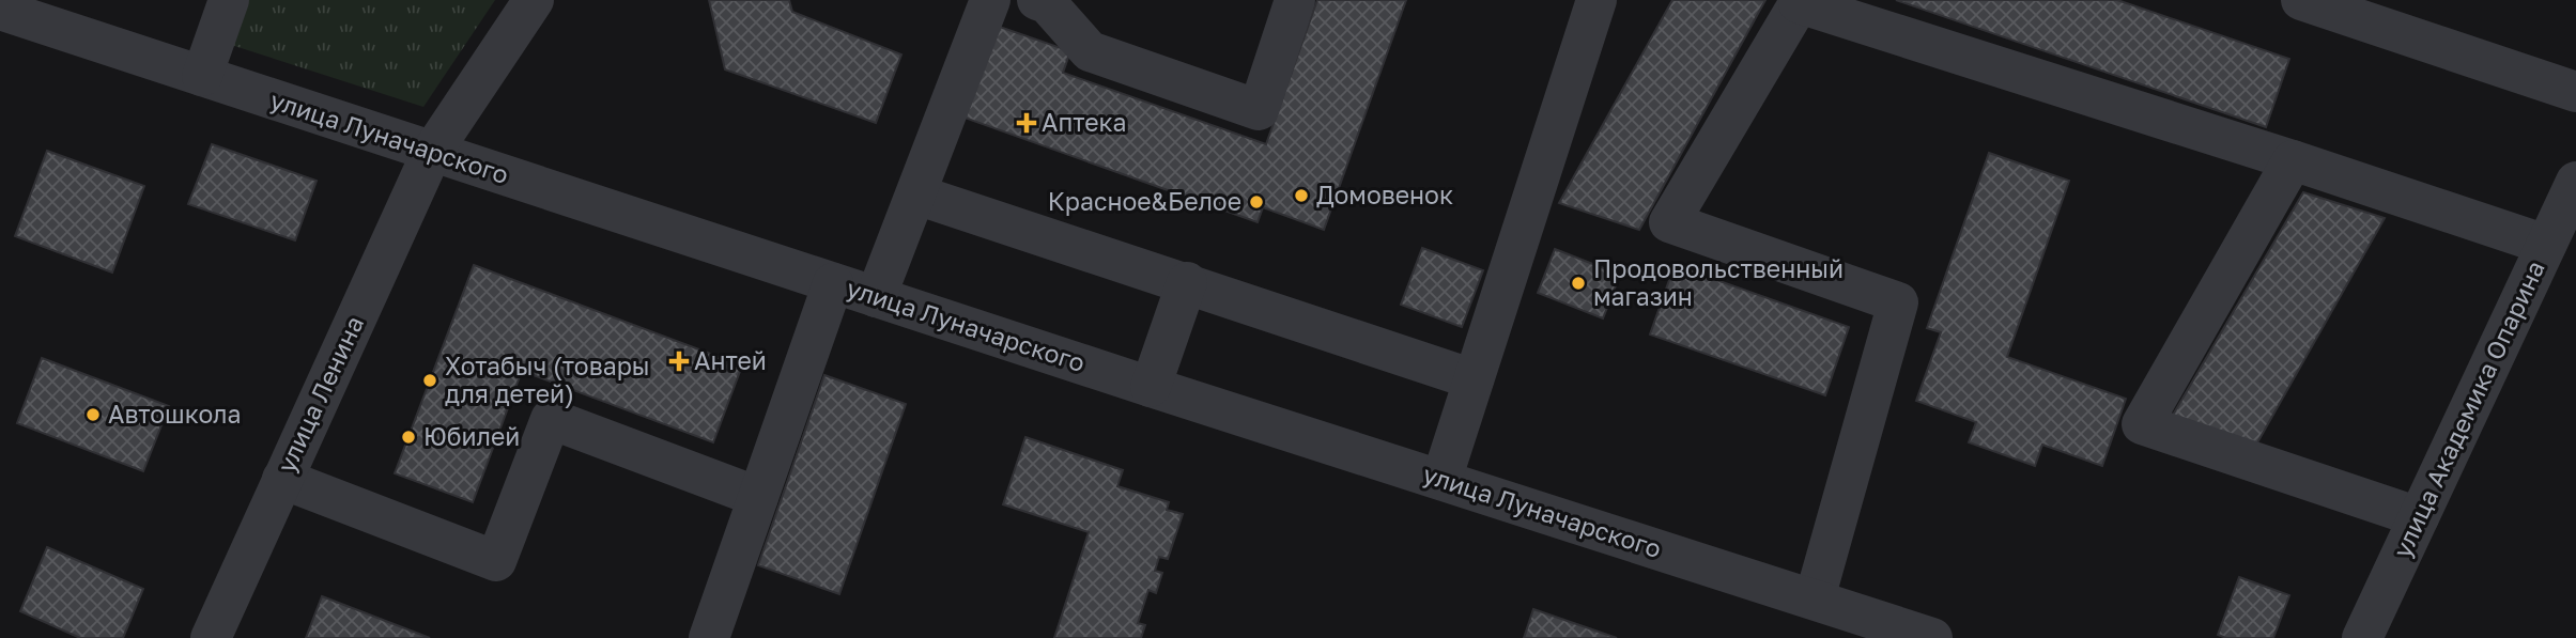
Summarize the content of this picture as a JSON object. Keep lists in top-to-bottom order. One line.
{"streets":{"street":["улица Луначарского","улица Ленина","улица Академика Опарина"]},"crossings":[["улица Луначарского","улица Ленина"]],"places":{"health":["Аптека","Антей"],"other":["Домовенок","Красное&Белое","Продовольственный магазин","Хотабыч (товары для детей)","Автошкола","Юбилей"]}}
